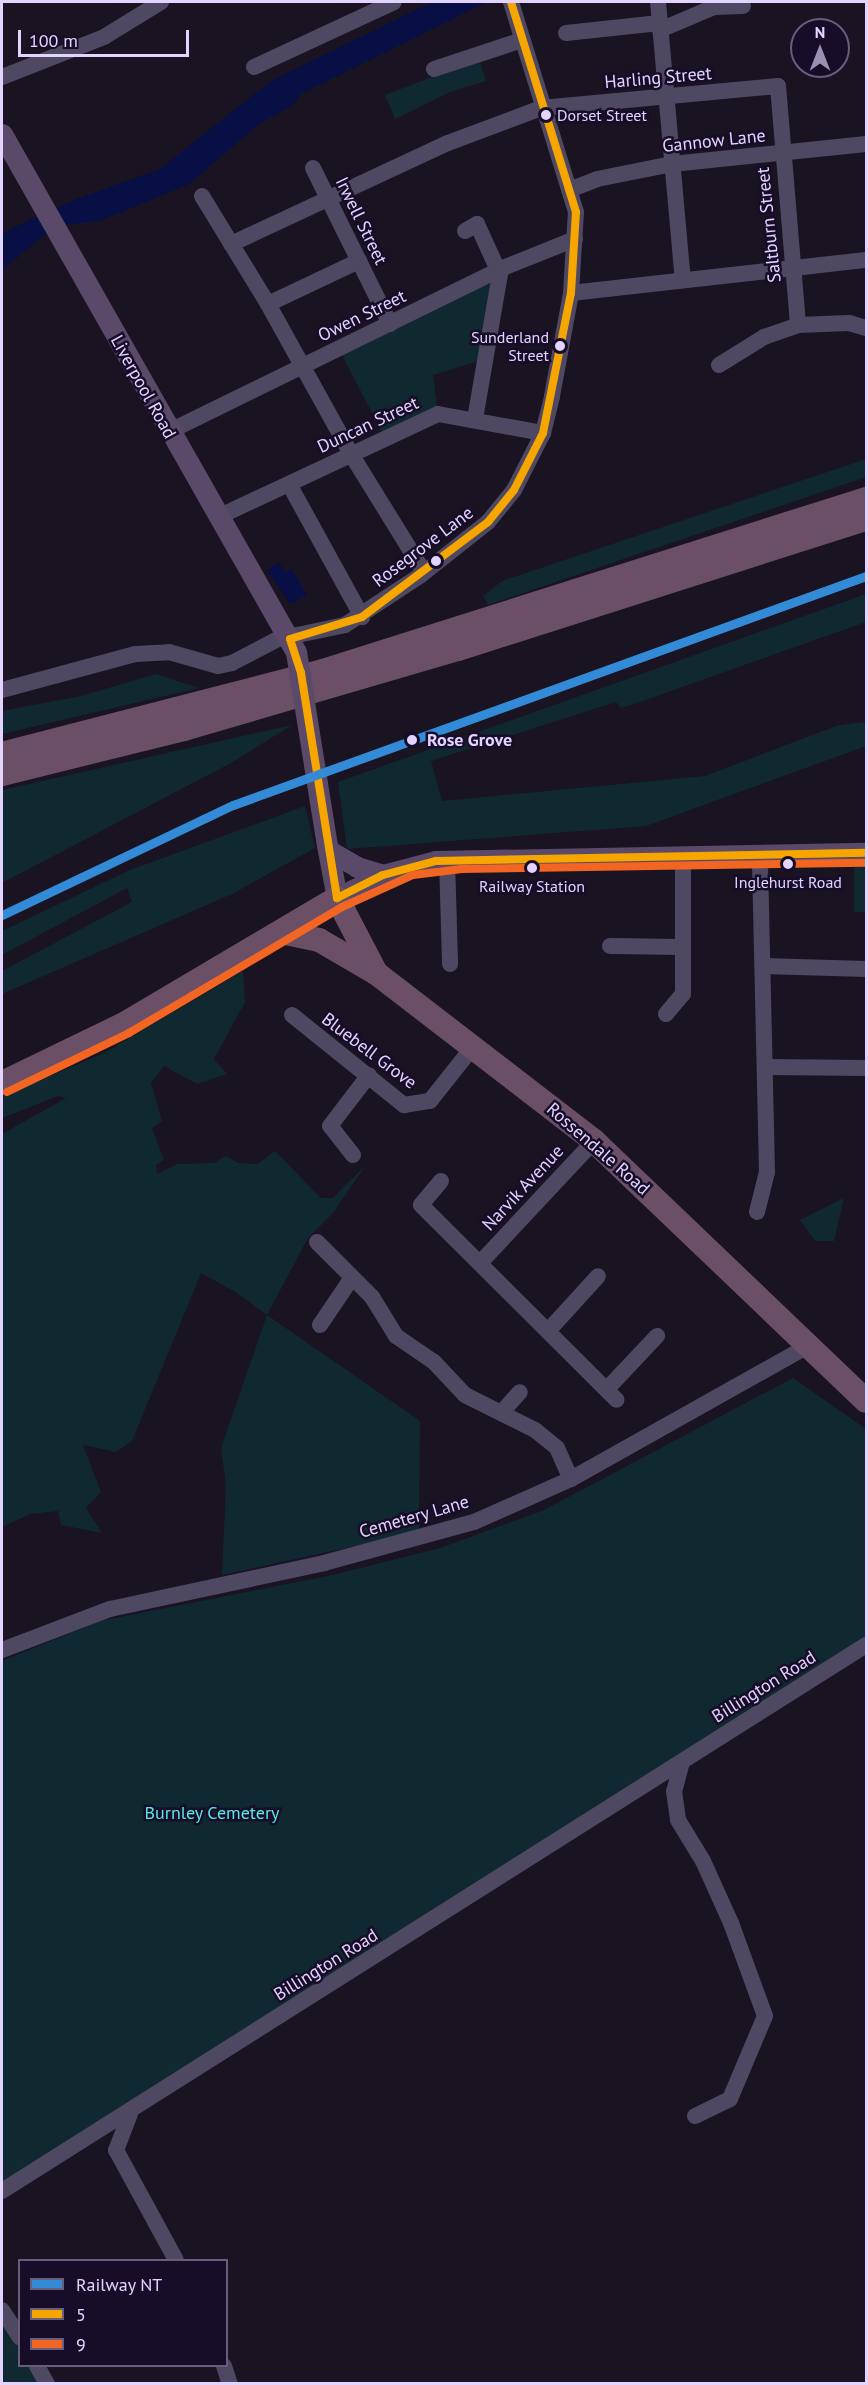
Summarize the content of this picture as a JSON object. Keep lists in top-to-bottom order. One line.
{"streets":{"highway":["Rossendale Road"],"main road":["Liverpool Road"],"street":["Harling Street","Gannow Lane","Irwell Street","Saltburn Street","Owen Street","Duncan Street","Rosegrove Lane","Bluebell Grove","Narvik Avenue","Cemetery Lane","Billington Road"]},"crossings":[["Harling Street","Saltburn Street"],["Harling Street","Rosegrove Lane"],["Gannow Lane","Saltburn Street"],["Gannow Lane","Rosegrove Lane"],["Irwell Street","Owen Street"],["Owen Street","Liverpool Road"],["Owen Street","Rosegrove Lane"],["Liverpool Road","Duncan Street"],["Liverpool Road","Rosegrove Lane"],["Duncan Street","Rosegrove Lane"],["Bluebell Grove","Rossendale Road"],["Rossendale Road","Narvik Avenue"],["Rossendale Road","Cemetery Lane"]],"parks":["Burnley Cemetery"],"places":["Dorset Street","Sunderland Street","Rose Grove","Inglehurst Road","Railway Station"],"lines":["transit line 5","rail line NT","transit line 9"],"legend":["Railway NT","5","9"],"scale_bar":"100 m","north":"top"}
